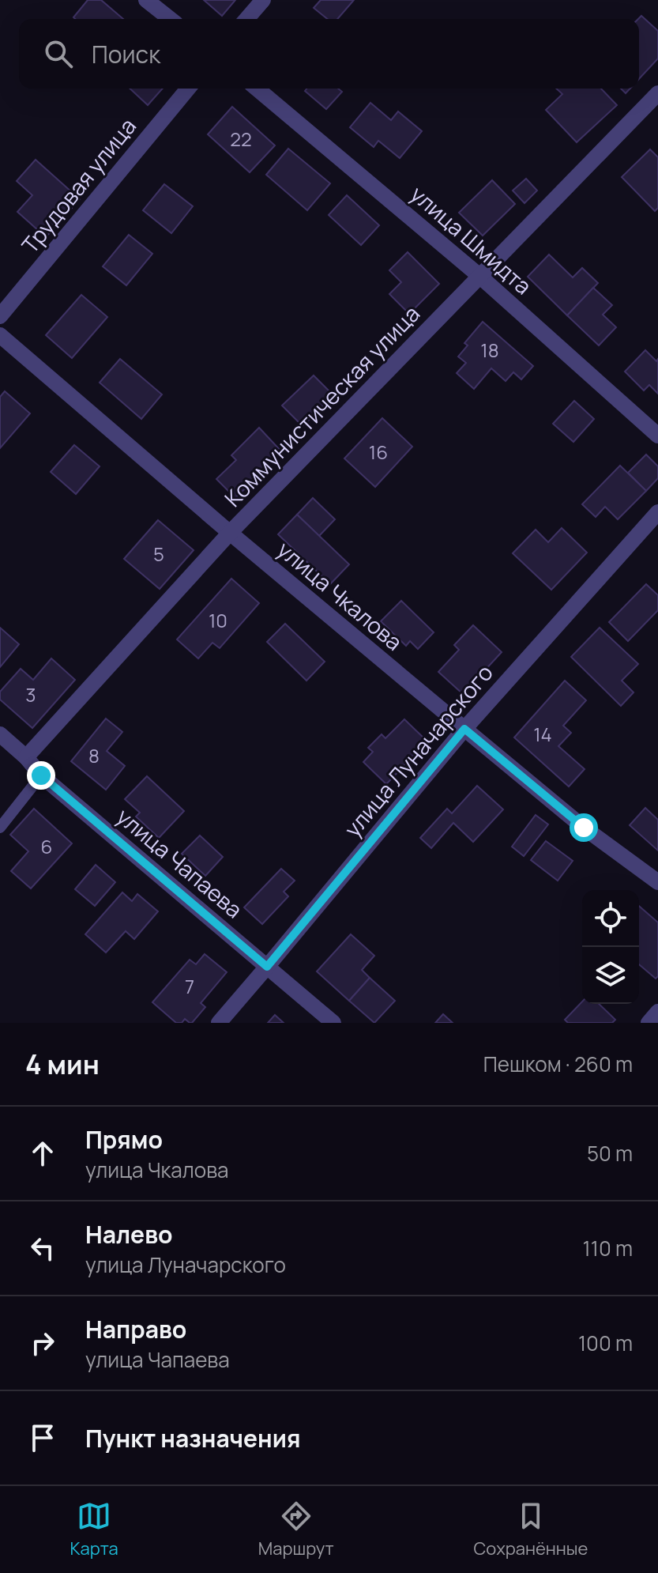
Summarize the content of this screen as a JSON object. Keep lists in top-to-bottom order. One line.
{"streets":{"street":["Трудовая улица","улица Шмидта","Коммунистическая улица","улица Чкалова","улица Луначарского","улица Чапаева"]},"crossings":[["улица Шмидта","Коммунистическая улица"],["Коммунистическая улица","улица Чкалова"],["Коммунистическая улица","улица Чапаева"],["улица Чкалова","улица Луначарского"],["улица Луначарского","улица Чапаева"]],"house_numbers":["22","18","16","5","10","3","14","8","6","7"],"page":{"search":"Поиск","heading":["4 мин","Пешком · 260 m"],"list":[["Прямо","улица Чкалова","50 m"],["Налево","улица Луначарского","110 m"],["Направо","улица Чапаева","100 m"],"Пункт назначения"],"nav":["Карта","Маршрут","Сохранённые"]}}
